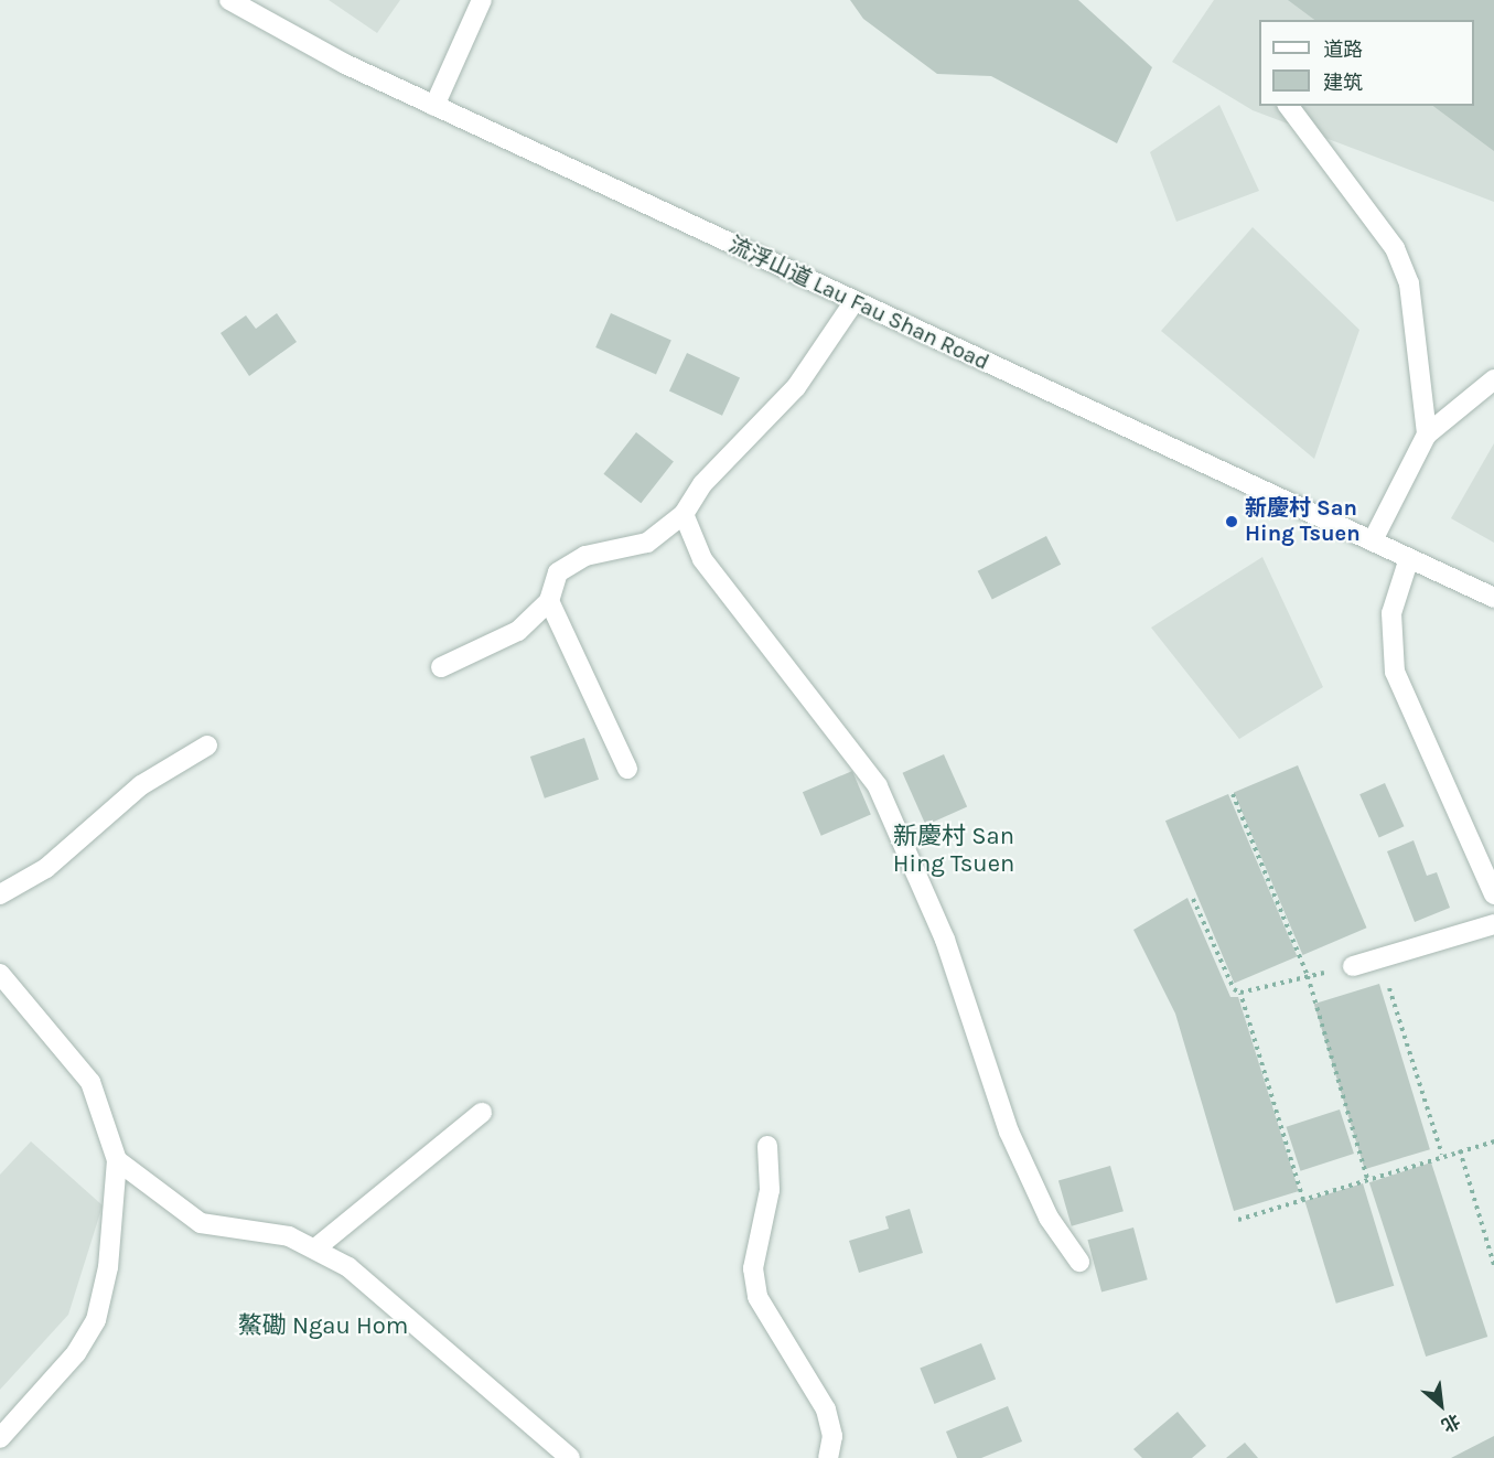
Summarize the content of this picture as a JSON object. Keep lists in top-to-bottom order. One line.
{"streets":{"street":["流浮山道 Lau Fau Shan Road"]},"districts":["新慶村 San Hing Tsuen","鰲磡 Ngau Hom"],"places":["新慶村 San Hing Tsuen"],"legend":["道路","建筑"],"north":"bottom right"}
